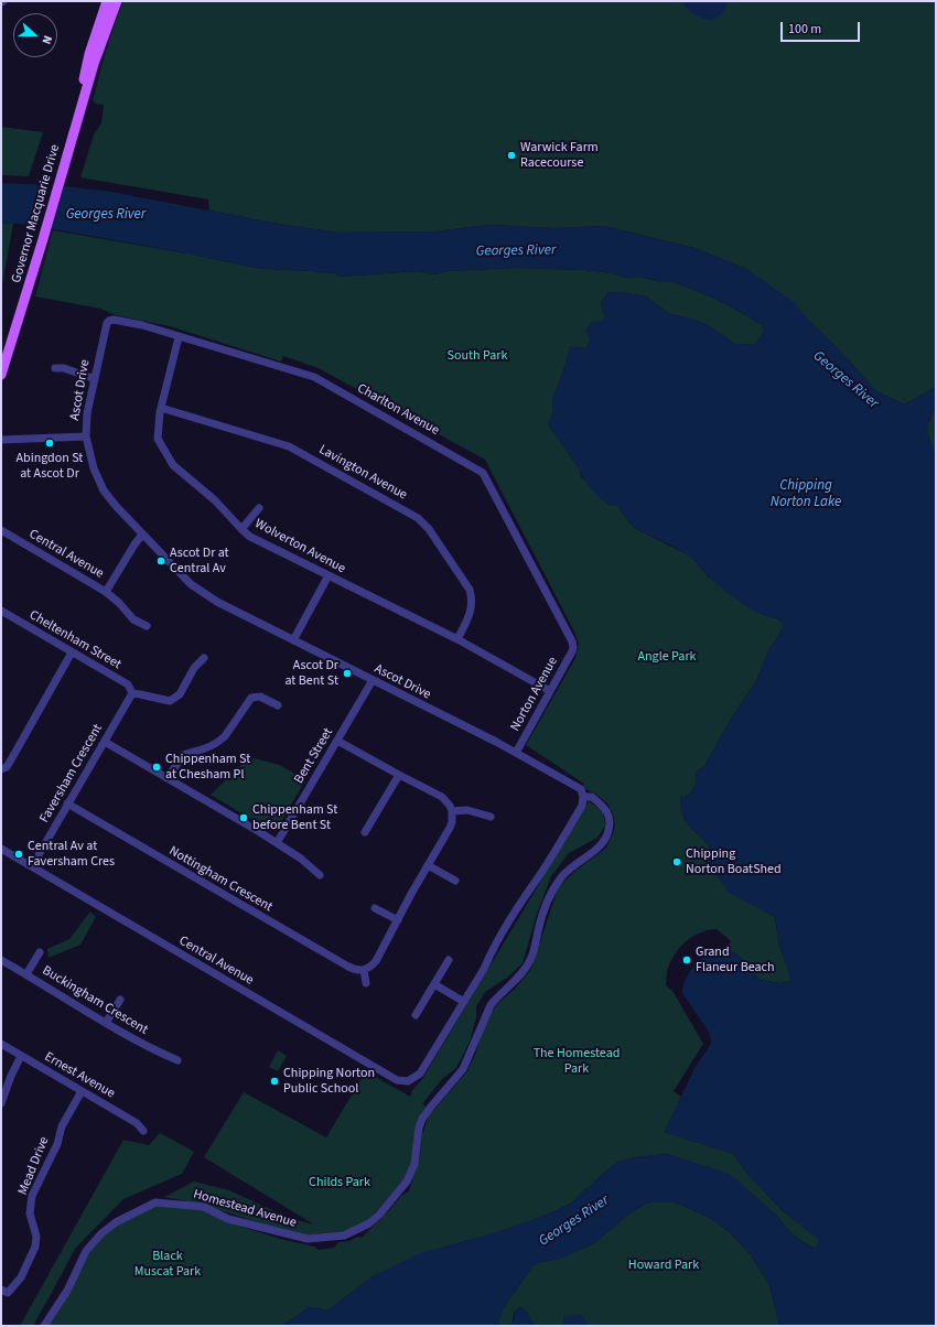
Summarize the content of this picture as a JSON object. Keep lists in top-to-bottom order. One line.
{"streets":{"main road":["Governor Macquarie Drive"],"street":["Ascot Drive","Charlton Avenue","Lavington Avenue","Wolverton Avenue","Central Avenue","Cheltenham Street","Norton Avenue","Bent Street","Faversham Crescent","Nottingham Crescent","Buckingham Crescent","Ernest Avenue","Mead Drive","Homestead Avenue"]},"crossings":[["Ascot Drive","Charlton Avenue"],["Ascot Drive","Central Avenue"],["Ascot Drive","Norton Avenue"],["Ascot Drive","Bent Street"],["Ascot Drive","Homestead Avenue"],["Charlton Avenue","Wolverton Avenue"],["Charlton Avenue","Norton Avenue"],["Lavington Avenue","Wolverton Avenue"],["Wolverton Avenue","Norton Avenue"],["Central Avenue","Faversham Crescent"],["Cheltenham Street","Faversham Crescent"],["Faversham Crescent","Nottingham Crescent"],["Ernest Avenue","Mead Drive"]],"water":["Georges River","Chipping Norton Lake"],"parks":["South Park","Angle Park","The Homestead Park","Childs Park","Black Muscat Park","Howard Park"],"places":["Warwick Farm Racecourse","Abingdon St at Ascot Dr","Ascot Dr at Central Av","Ascot Dr at Bent St","Chippenham St at Chesham Pl","Chippenham St before Bent St","Central Av at Faversham Cres","Chipping Norton BoatShed","Grand Flaneur Beach","Chipping Norton Public School"],"scale_bar":"100 m","north":"right"}
